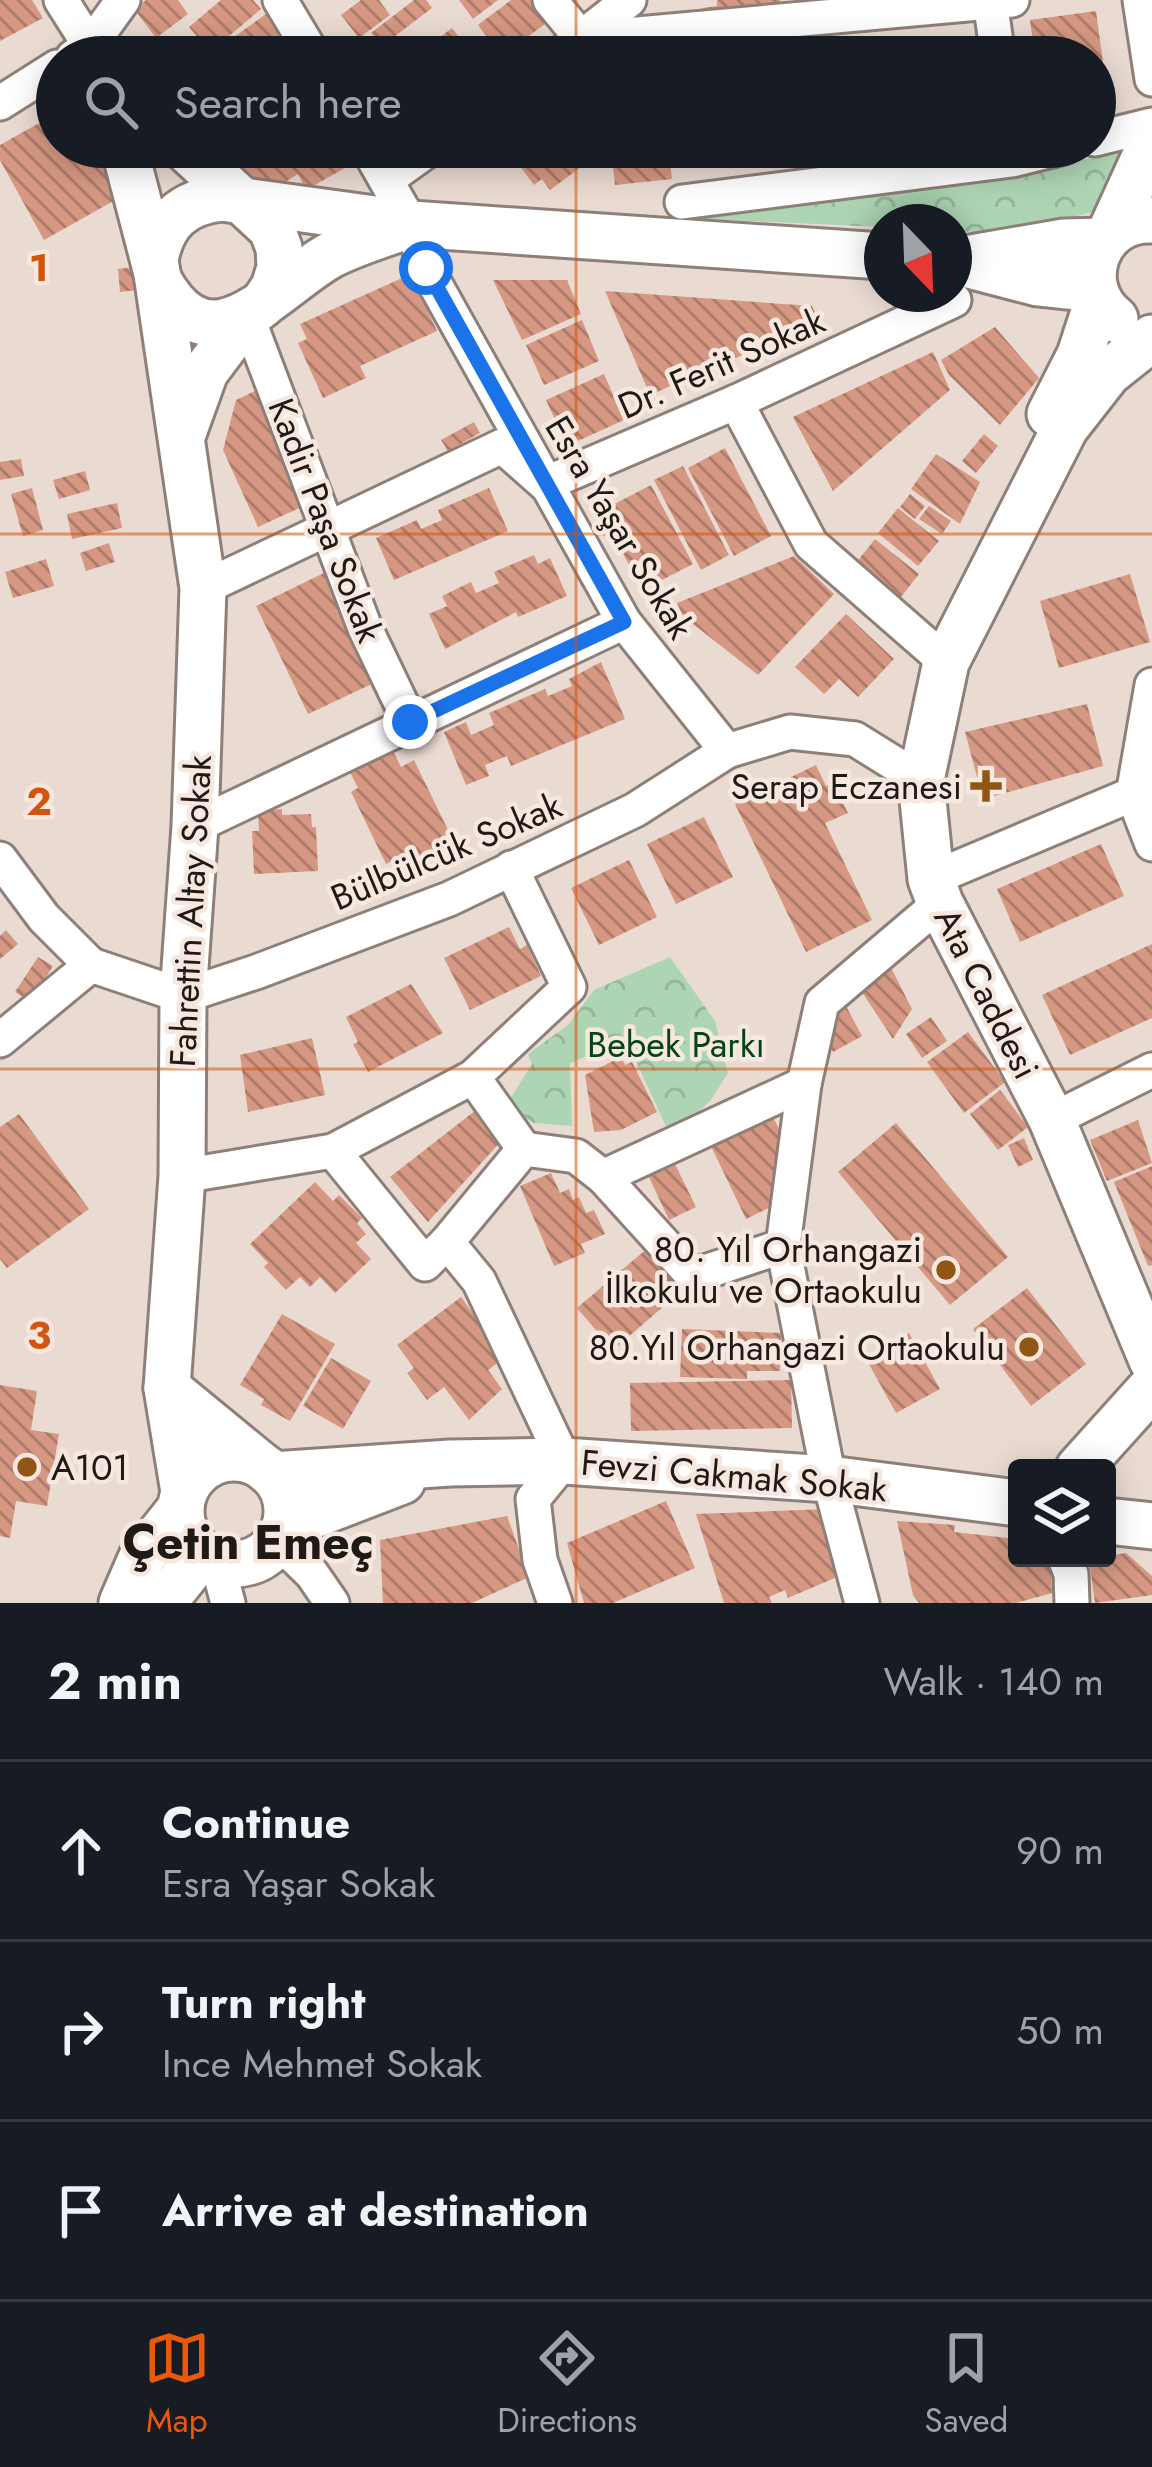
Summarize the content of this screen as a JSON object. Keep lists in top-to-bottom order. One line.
{"streets":{"street":["Dr. Ferit Sokak","Kadir Paşa Sokak","Esra Yaşar Sokak","Bülbülcük Sokak","Fahrettin Altay Sokak","Ata Caddesi","Fevzi Cakmak Sokak"]},"crossings":[["Dr. Ferit Sokak","Esra Yaşar Sokak"],["Kadir Paşa Sokak","Fahrettin Altay Sokak"],["Esra Yaşar Sokak","Bülbülcük Sokak"],["Bülbülcük Sokak","Fahrettin Altay Sokak"],["Fahrettin Altay Sokak","Fevzi Cakmak Sokak"]],"districts":["Çetin Emeç"],"parks":["Bebek Parkı"],"places":{"health":["Serap Eczanesi"],"other":["80. Yıl Orhangazi İlkokulu ve Ortaokulu","80.Yıl Orhangazi Ortaokulu","A101"]},"north":"bottom right","page":{"search":"Search here","heading":["2 min","Walk · 140 m"],"list":[["Continue","Esra Yaşar Sokak","90 m"],["Turn right","Ince Mehmet Sokak","50 m"],"Arrive at destination"],"nav":["Map","Directions","Saved"]},"grid":{"rows":["1","2","3"]}}
